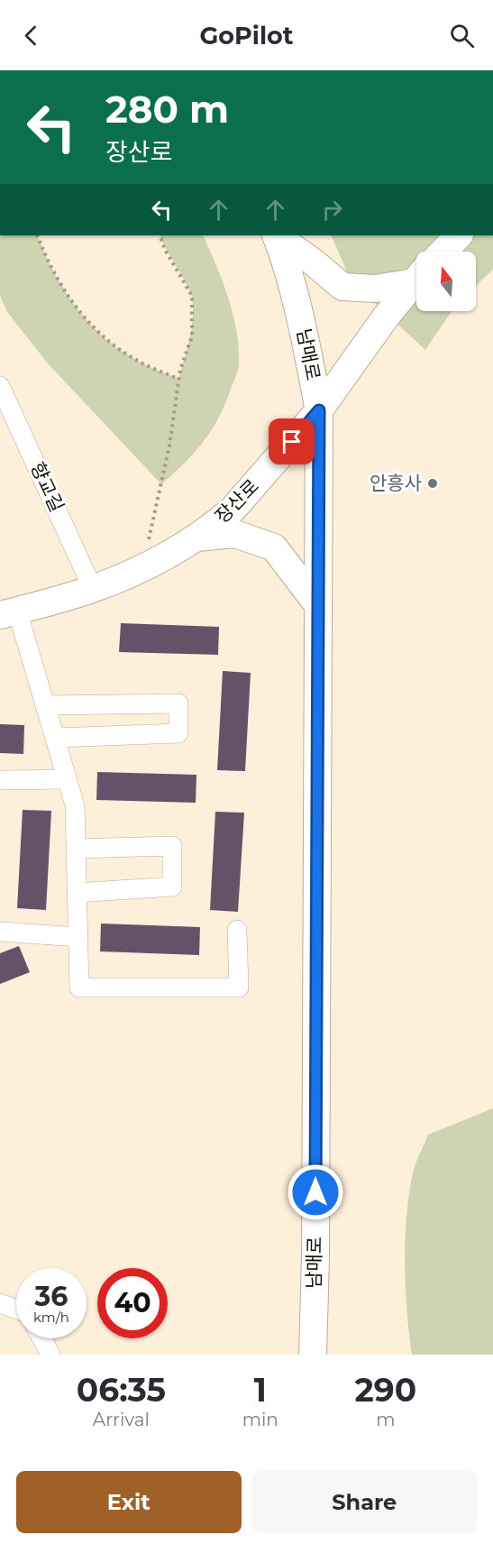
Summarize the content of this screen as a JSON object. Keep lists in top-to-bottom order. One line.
{"streets":{"street":["남매로","향교길","장산로"]},"crossings":[["남매로","장산로"],["향교길","장산로"]],"places":["안흥사"],"north":"top","page":{"header":"GoPilot","turn":["280 m","장산로"],"speed":"36 km/h","limit":"40","eta":["06:35","Arrival","1","min","290","m"],"buttons":["Exit","Share"]}}
